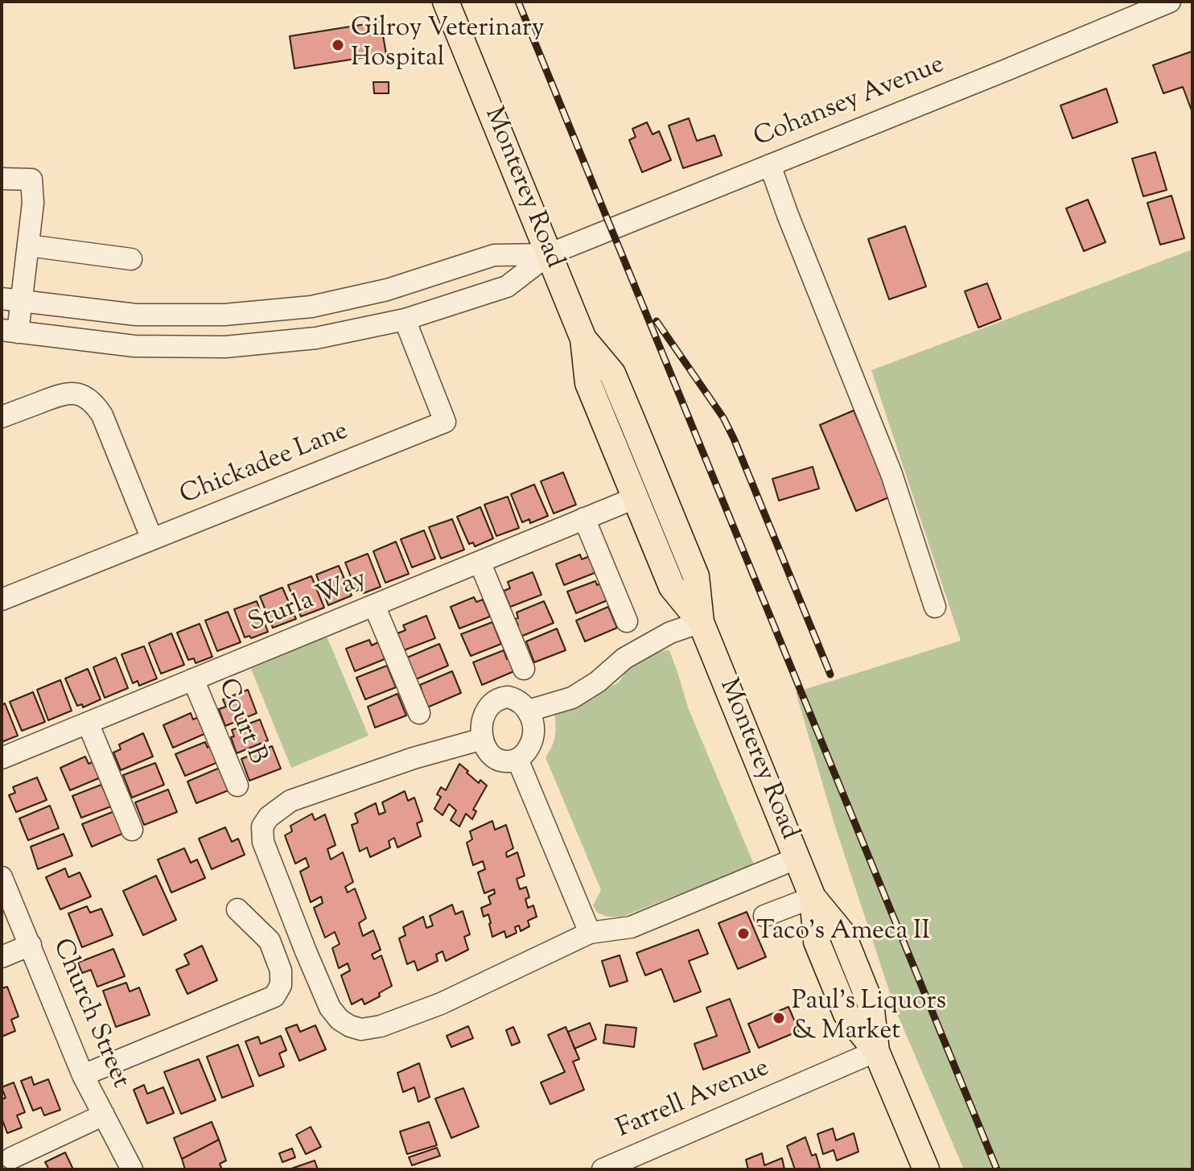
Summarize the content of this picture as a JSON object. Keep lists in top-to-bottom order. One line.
{"streets":{"main road":["Monterey Road"],"street":["Cohansey Avenue","Chickadee Lane","Sturla Way","Court B","Church Street","Farrell Avenue"]},"crossings":[["Cohansey Avenue","Monterey Road"],["Cohansey Avenue","Chickadee Lane"],["Monterey Road","Sturla Way"],["Monterey Road","Farrell Avenue"],["Sturla Way","Court B"]],"places":["Gilroy Veterinary Hospital","Taco's Ameca II","Paul's Liquors & Market"]}
